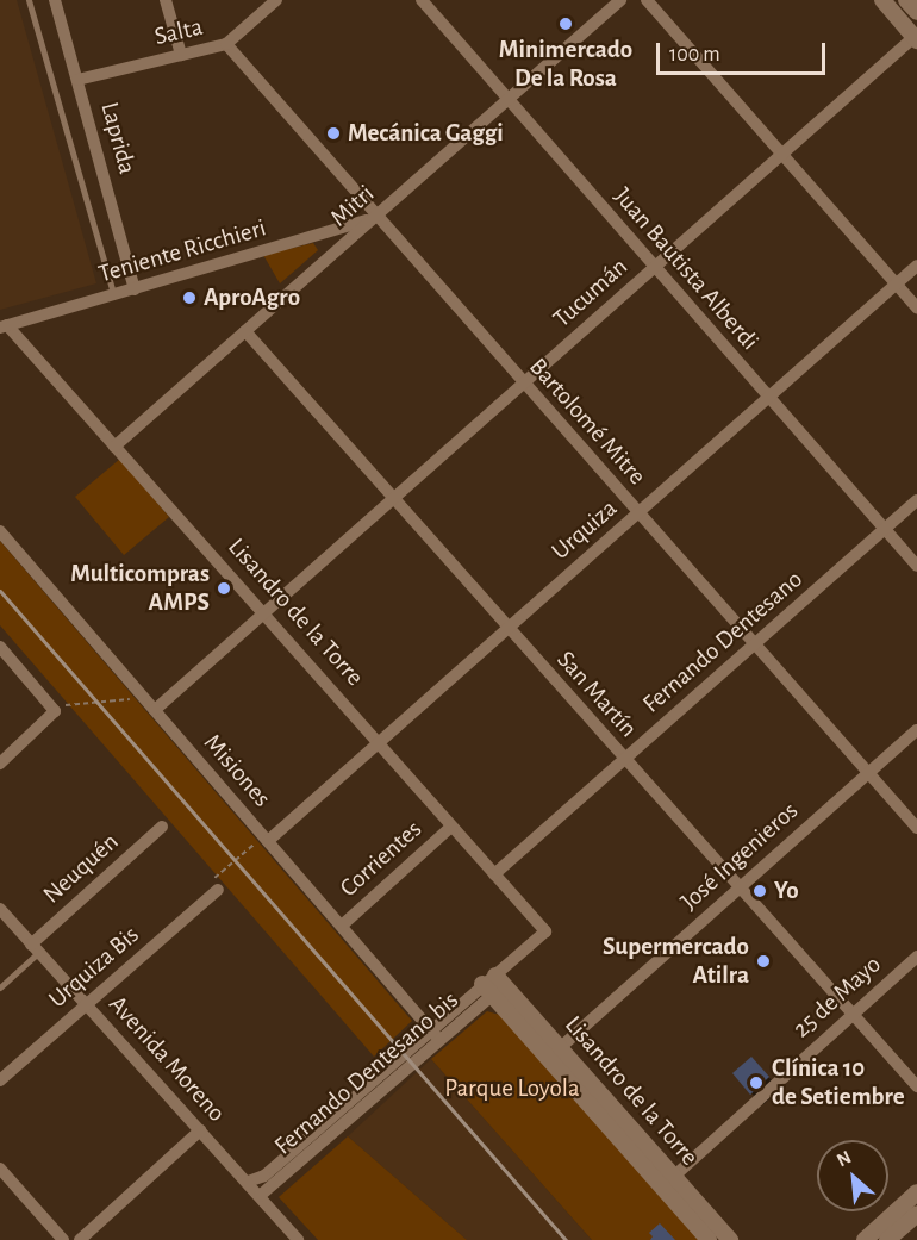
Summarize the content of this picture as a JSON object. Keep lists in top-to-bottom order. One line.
{"streets":{"street":["Salta","Laprida","Mitri","Teniente Ricchieri","Juan Bautista Alberdi","Tucumán","Bartolomé Mitre","Urquiza","Lisandro de la Torre","Fernando Dentesano","San Martín","Misiones","José Ingenieros","Corrientes","Neuquén","Urquiza Bis","25 de Mayo","Avenida Moreno","Fernando Dentesano bis"]},"crossings":[["Salta","Laprida"],["Salta","Bartolomé Mitre"],["Laprida","Teniente Ricchieri"],["Mitri","Teniente Ricchieri"],["Mitri","Juan Bautista Alberdi"],["Mitri","Bartolomé Mitre"],["Mitri","Lisandro de la Torre"],["Mitri","San Martín"],["Teniente Ricchieri","Bartolomé Mitre"],["Teniente Ricchieri","Lisandro de la Torre"],["Juan Bautista Alberdi","Tucumán"],["Juan Bautista Alberdi","Urquiza"],["Juan Bautista Alberdi","Fernando Dentesano"],["Tucumán","Bartolomé Mitre"],["Tucumán","Lisandro de la Torre"],["Tucumán","San Martín"],["Tucumán","Misiones"],["Bartolomé Mitre","Urquiza"],["Bartolomé Mitre","Fernando Dentesano"],["Bartolomé Mitre","José Ingenieros"],["Urquiza","Lisandro de la Torre"],["Urquiza","San Martín"],["Lisandro de la Torre","Fernando Dentesano"],["Lisandro de la Torre","José Ingenieros"],["Lisandro de la Torre","Corrientes"],["Lisandro de la Torre","25 de Mayo"],["Lisandro de la Torre","Fernando Dentesano bis"],["Fernando Dentesano","San Martín"],["San Martín","José Ingenieros"],["San Martín","25 de Mayo"],["Misiones","Corrientes"],["Misiones","Fernando Dentesano bis"],["Neuquén","Avenida Moreno"],["Urquiza Bis","Avenida Moreno"],["Avenida Moreno","Fernando Dentesano bis"]],"parks":["Parque Loyola"],"places":["Minimercado De la Rosa","Mecánica Gaggi","AproAgro","Multicompras AMPS","Yo","Supermercado Atilra","Clínica 10 de Setiembre"],"scale_bar":"100 m","north":"top left"}
